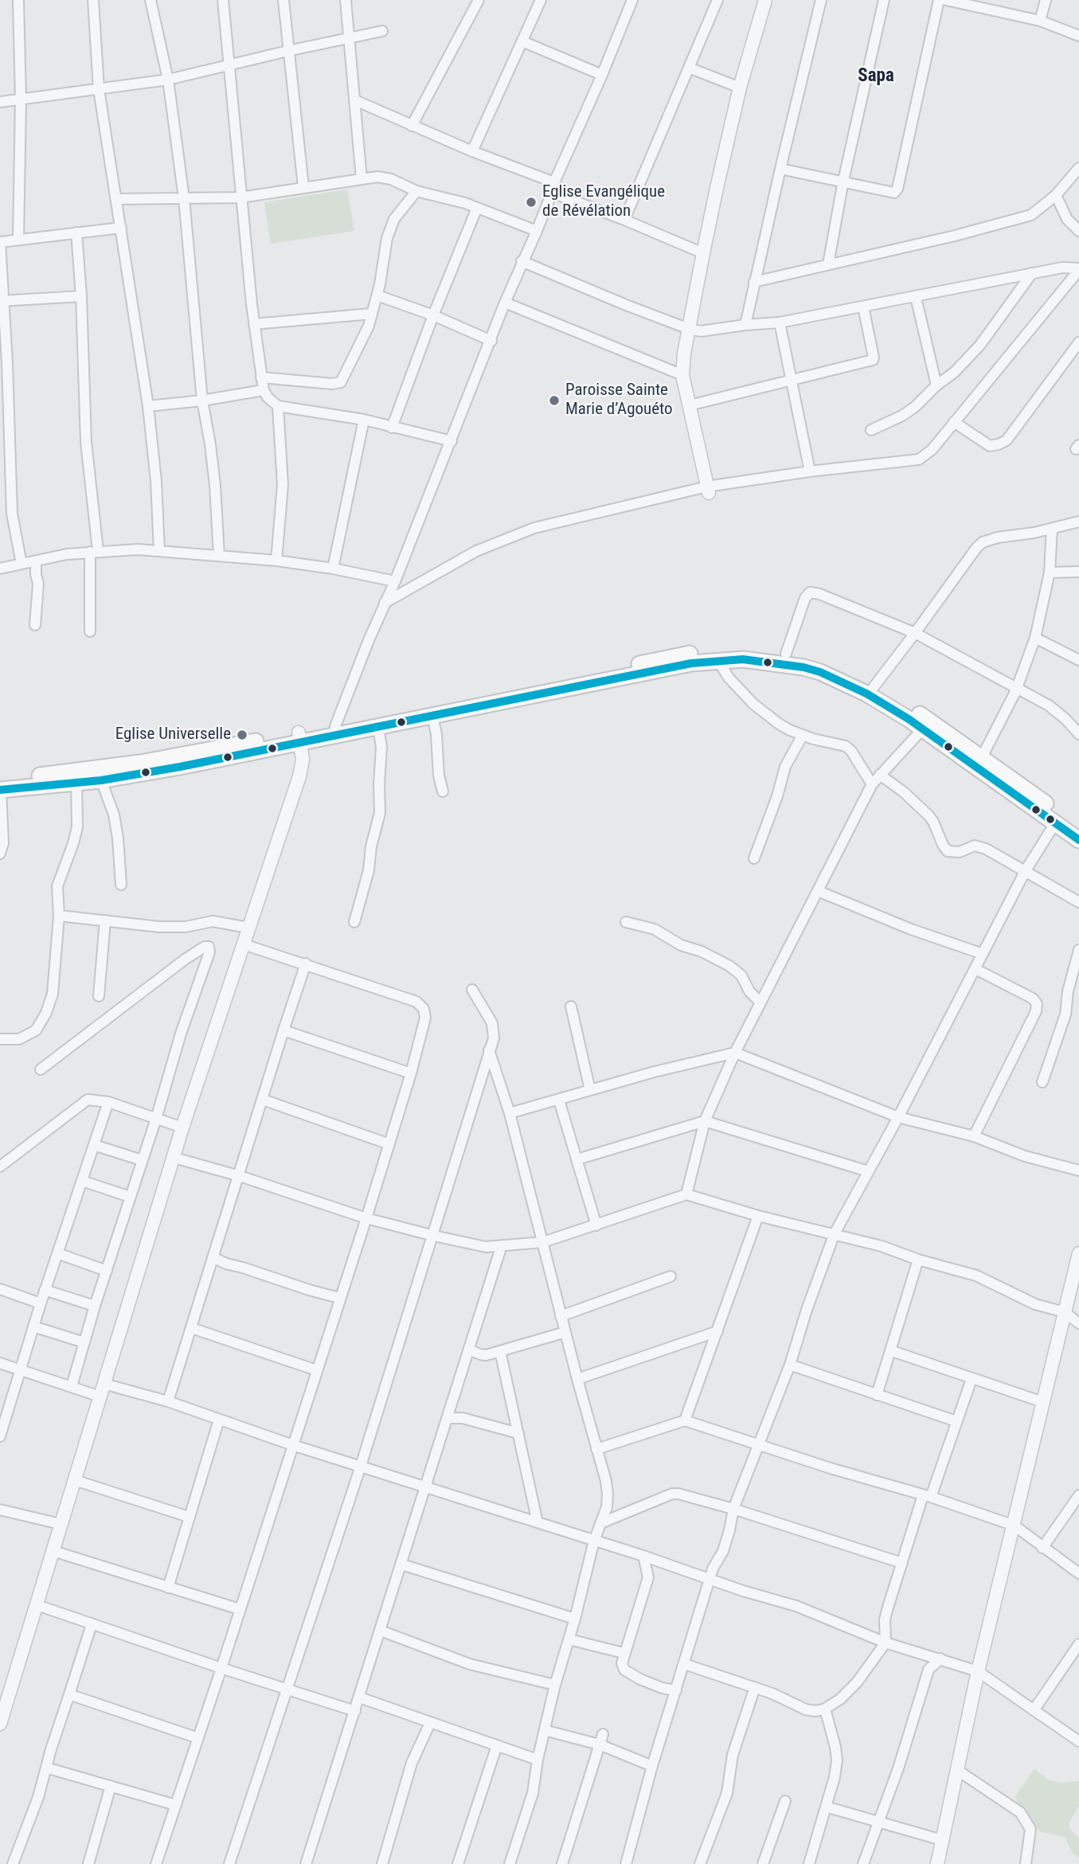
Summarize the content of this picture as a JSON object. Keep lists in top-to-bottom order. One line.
{"districts":["Sapa"],"places":["Eglise Evangélique de Révélation","Paroisse Sainte Marie d’Agouéto","Eglise Universelle"]}
